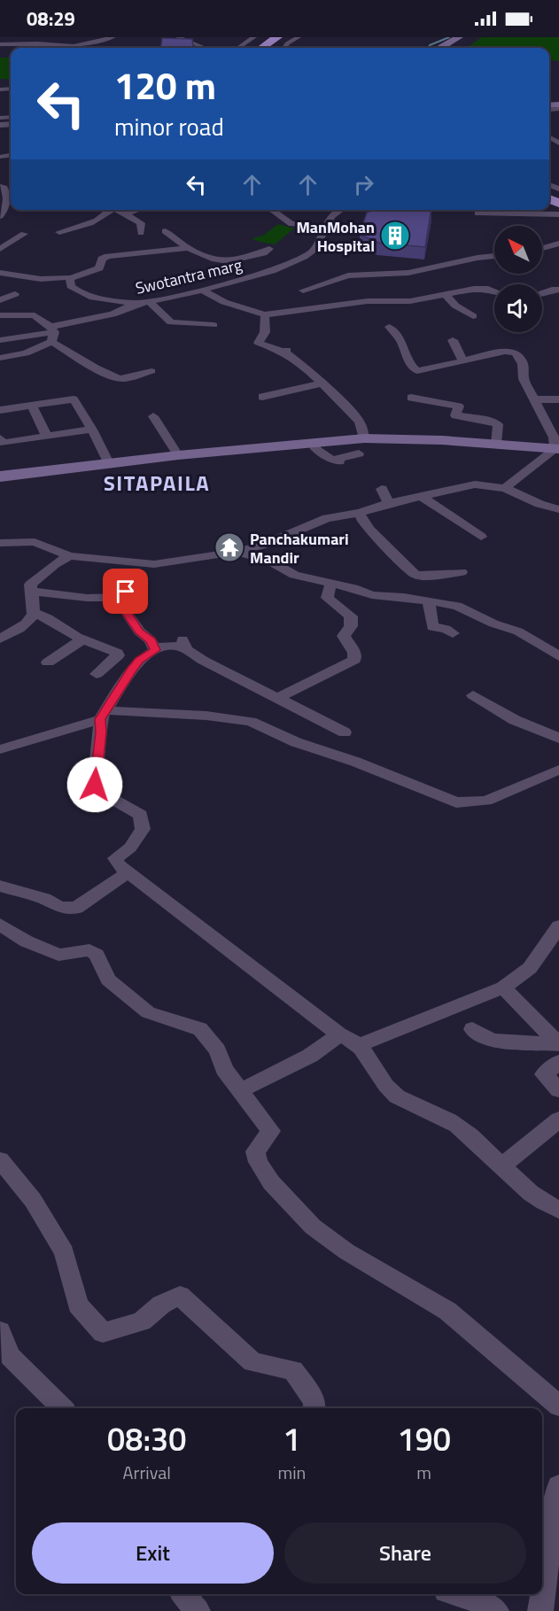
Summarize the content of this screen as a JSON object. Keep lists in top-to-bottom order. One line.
{"streets":{"street":["Swotantra marg"]},"districts":["SITAPAILA"],"places":{"building":["ManMohan Hospital"],"temple":["Panchakumari Mandir"]},"north":"top left","page":{"status":"08:29","turn":["120 m","minor road"],"eta":["08:30","Arrival","1","min","190","m"],"buttons":["Exit","Share"]}}
